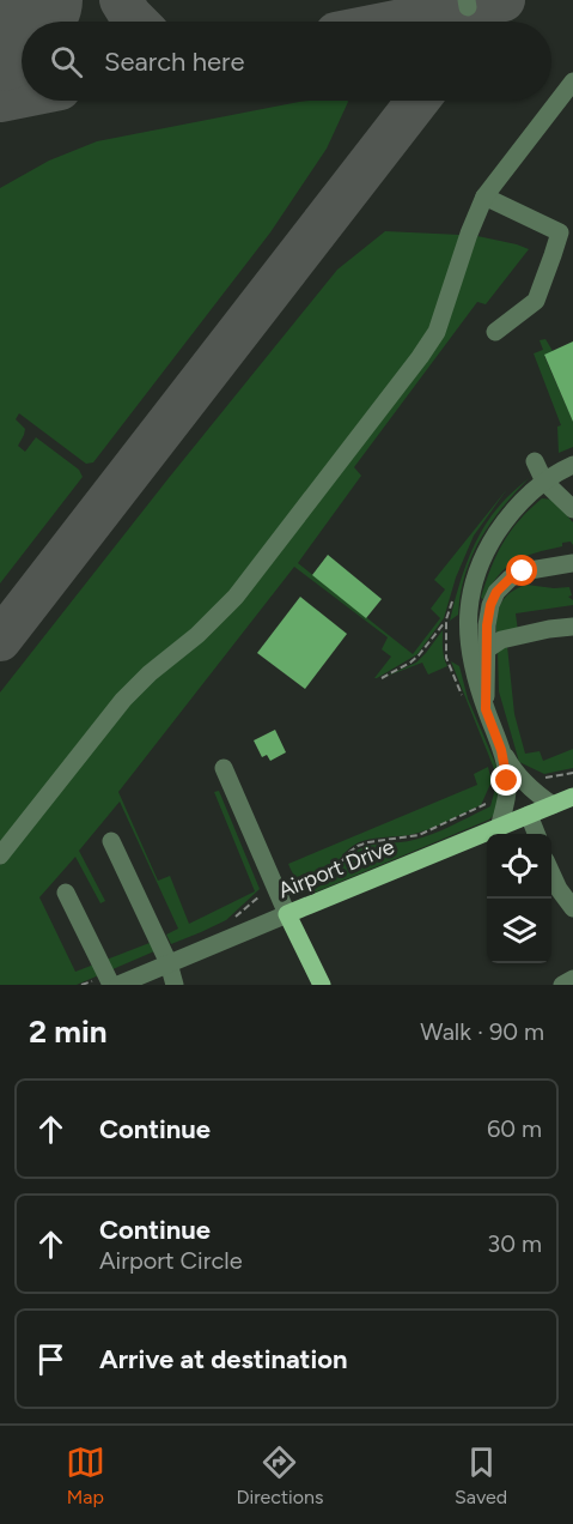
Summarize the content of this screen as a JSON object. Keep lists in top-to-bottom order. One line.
{"streets":{"main road":["Airport Drive"]},"page":{"search":"Search here","heading":["2 min","Walk · 90 m"],"list":[["Continue","60 m"],["Continue","Airport Circle","30 m"],"Arrive at destination"],"nav":["Map","Directions","Saved"]}}
